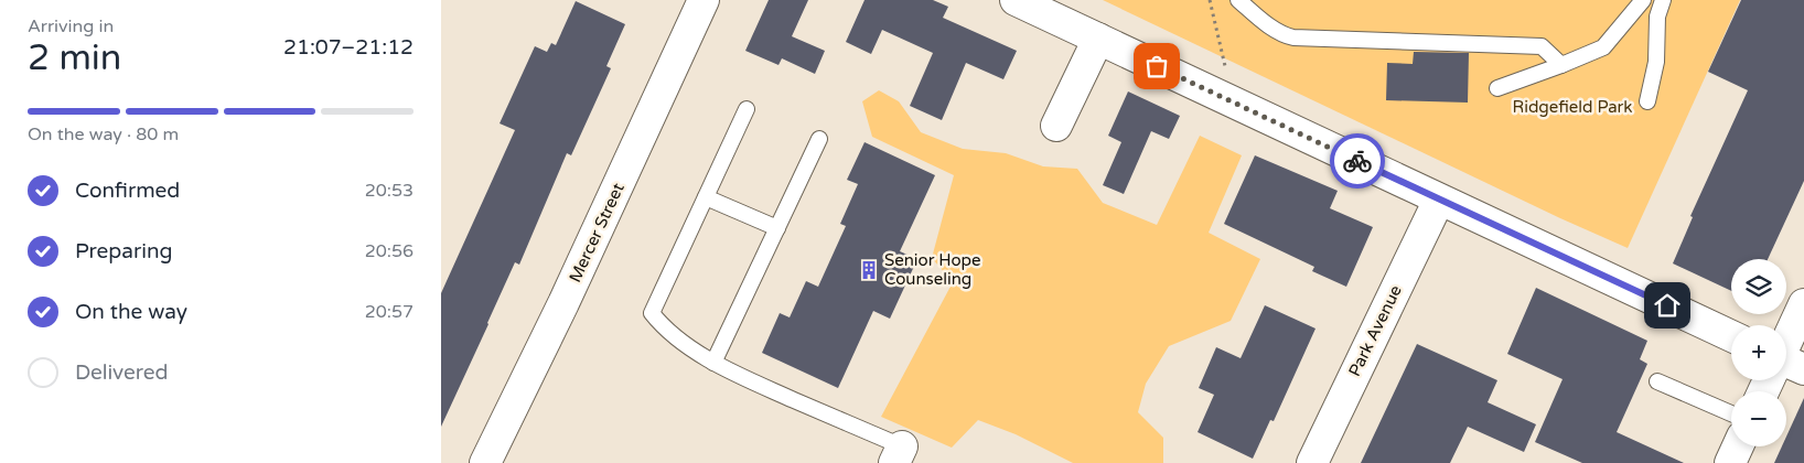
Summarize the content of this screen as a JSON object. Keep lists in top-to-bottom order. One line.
{"streets":{"street":["Mercer Street","Park Avenue"]},"parks":["Ridgefield Park"],"places":{"building":["Senior Hope Counseling"]},"page":{"heading":["2 min","Arriving in","21:07–21:12"],"bar":"On the way · 80 m","list":[["Confirmed","20:53"],["Preparing","20:56"],["On the way","20:57"],"Delivered"],"map_buttons":["+","−"]}}
